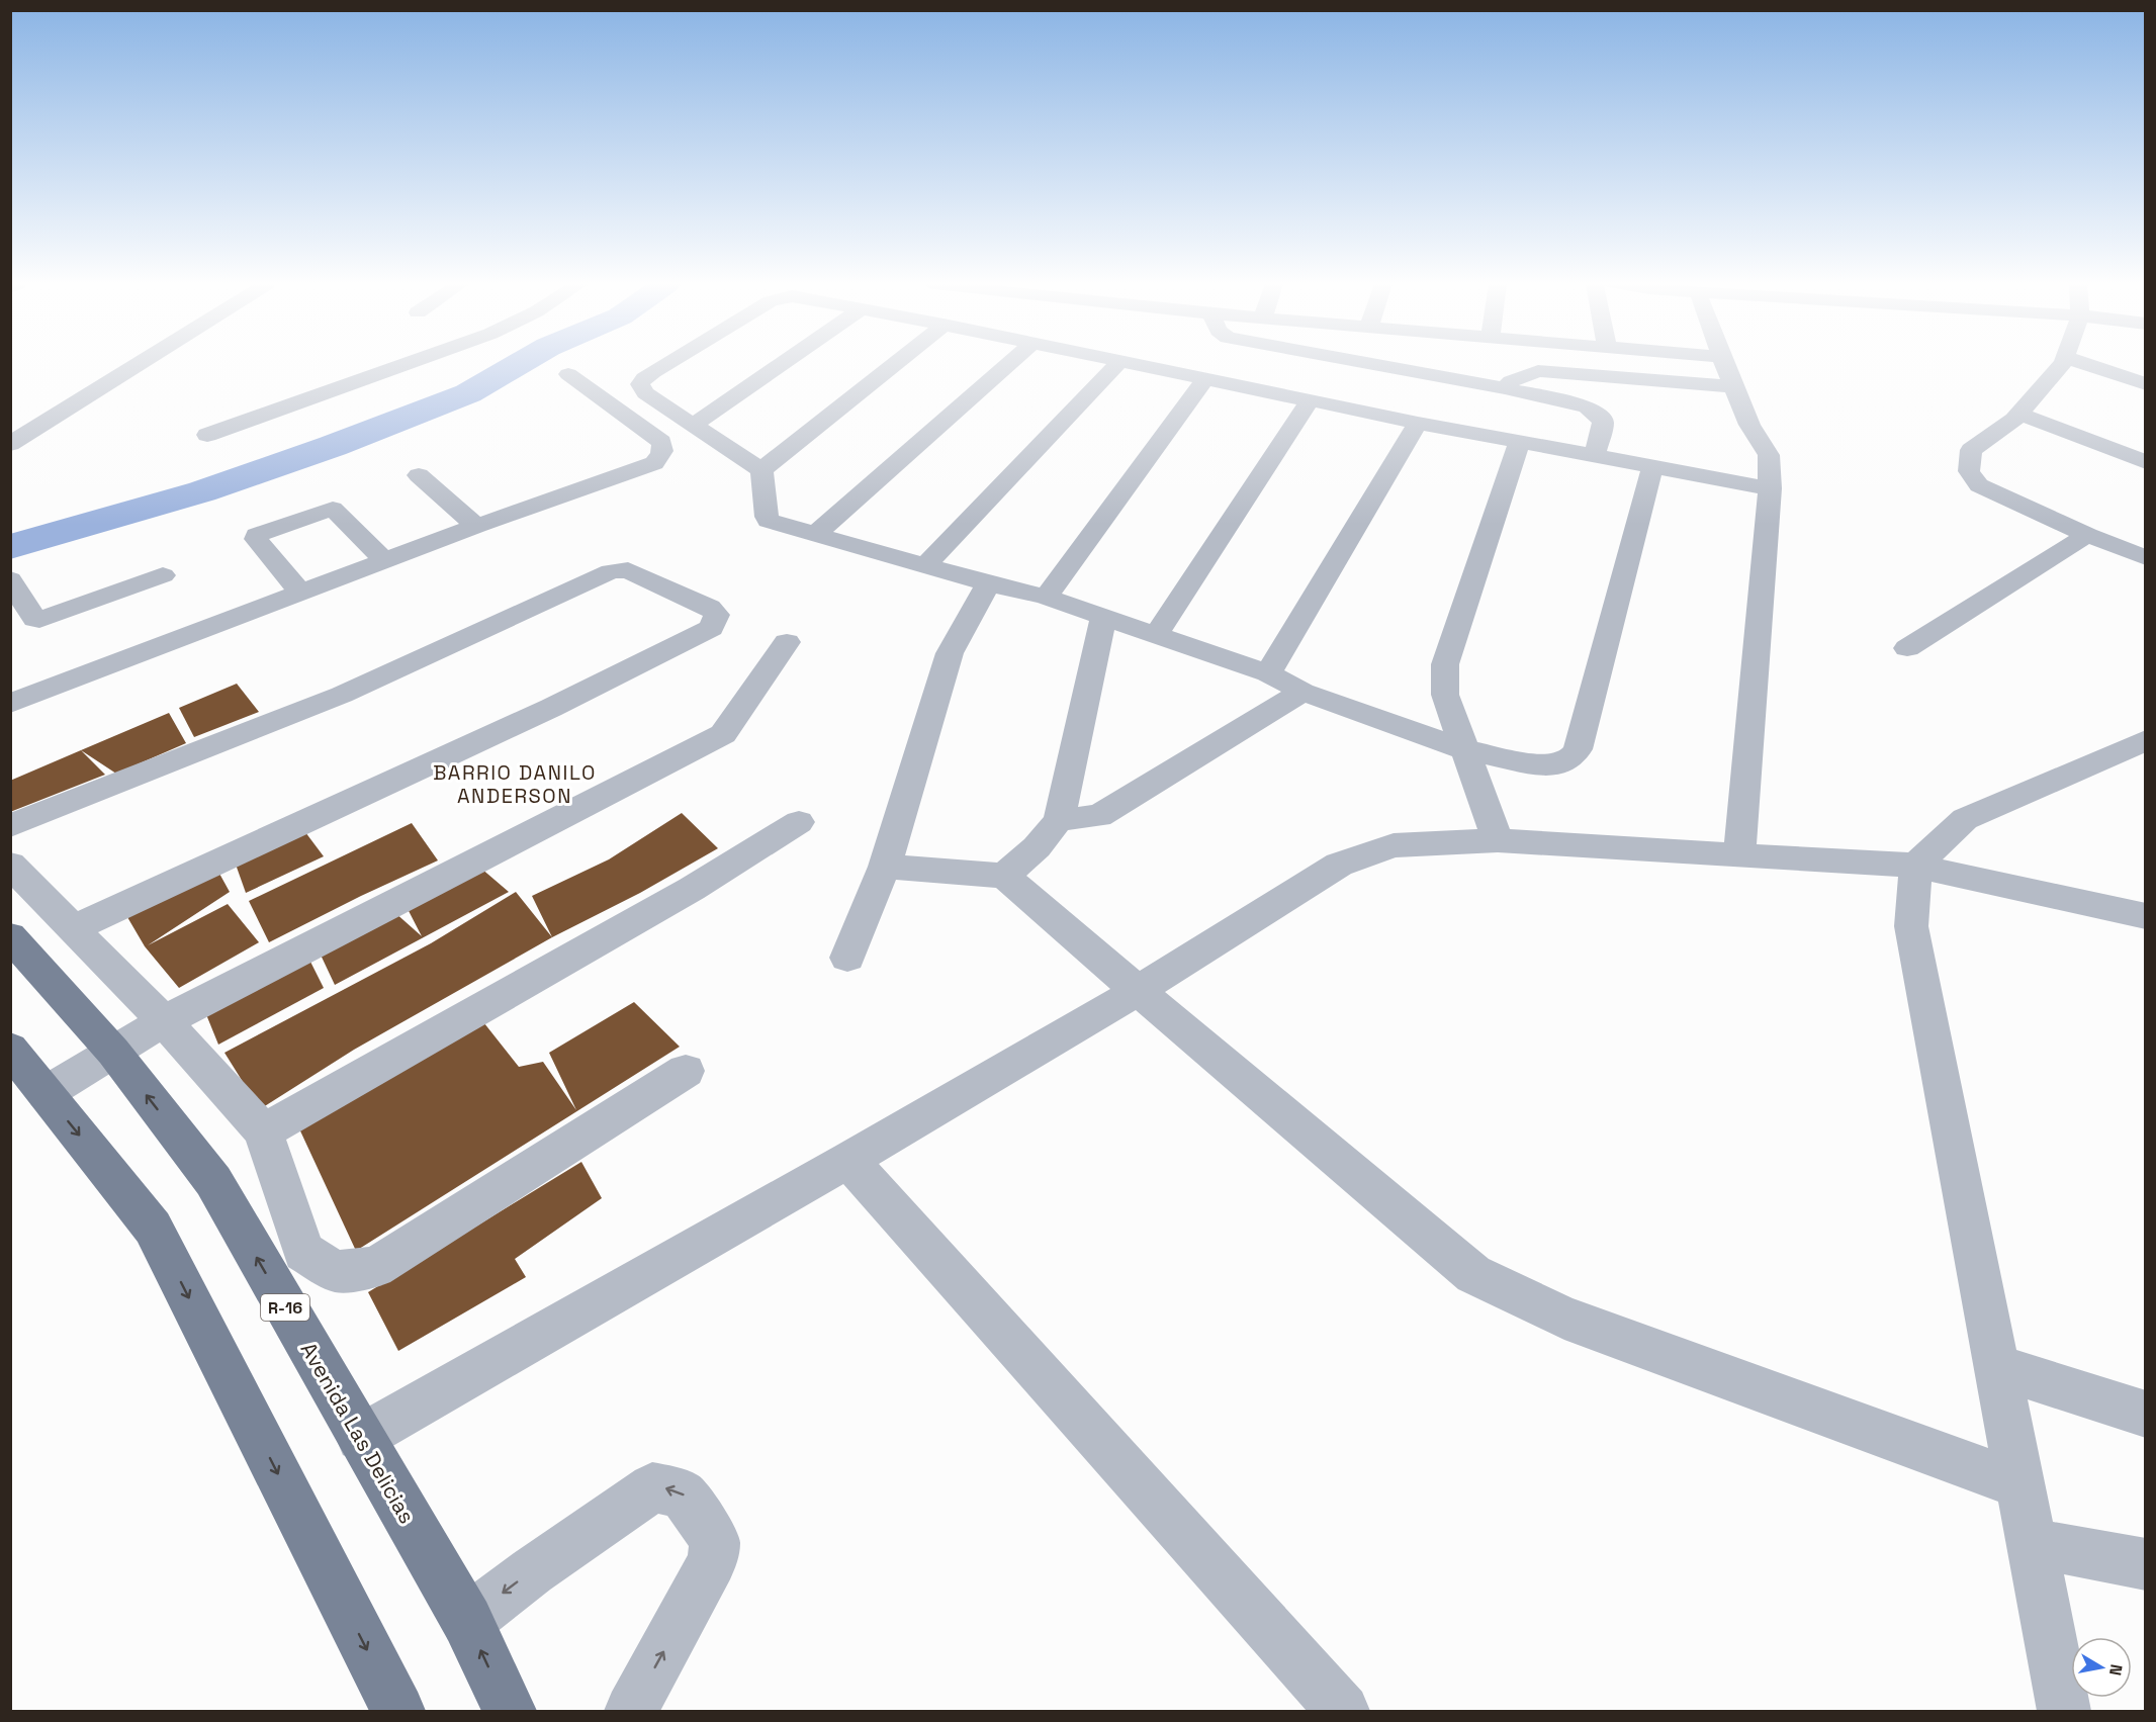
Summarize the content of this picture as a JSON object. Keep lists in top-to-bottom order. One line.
{"streets":{"main road":["R-16","Avenida Las Delicias"]},"districts":["BARRIO DANILO ANDERSON"],"north":"right"}
